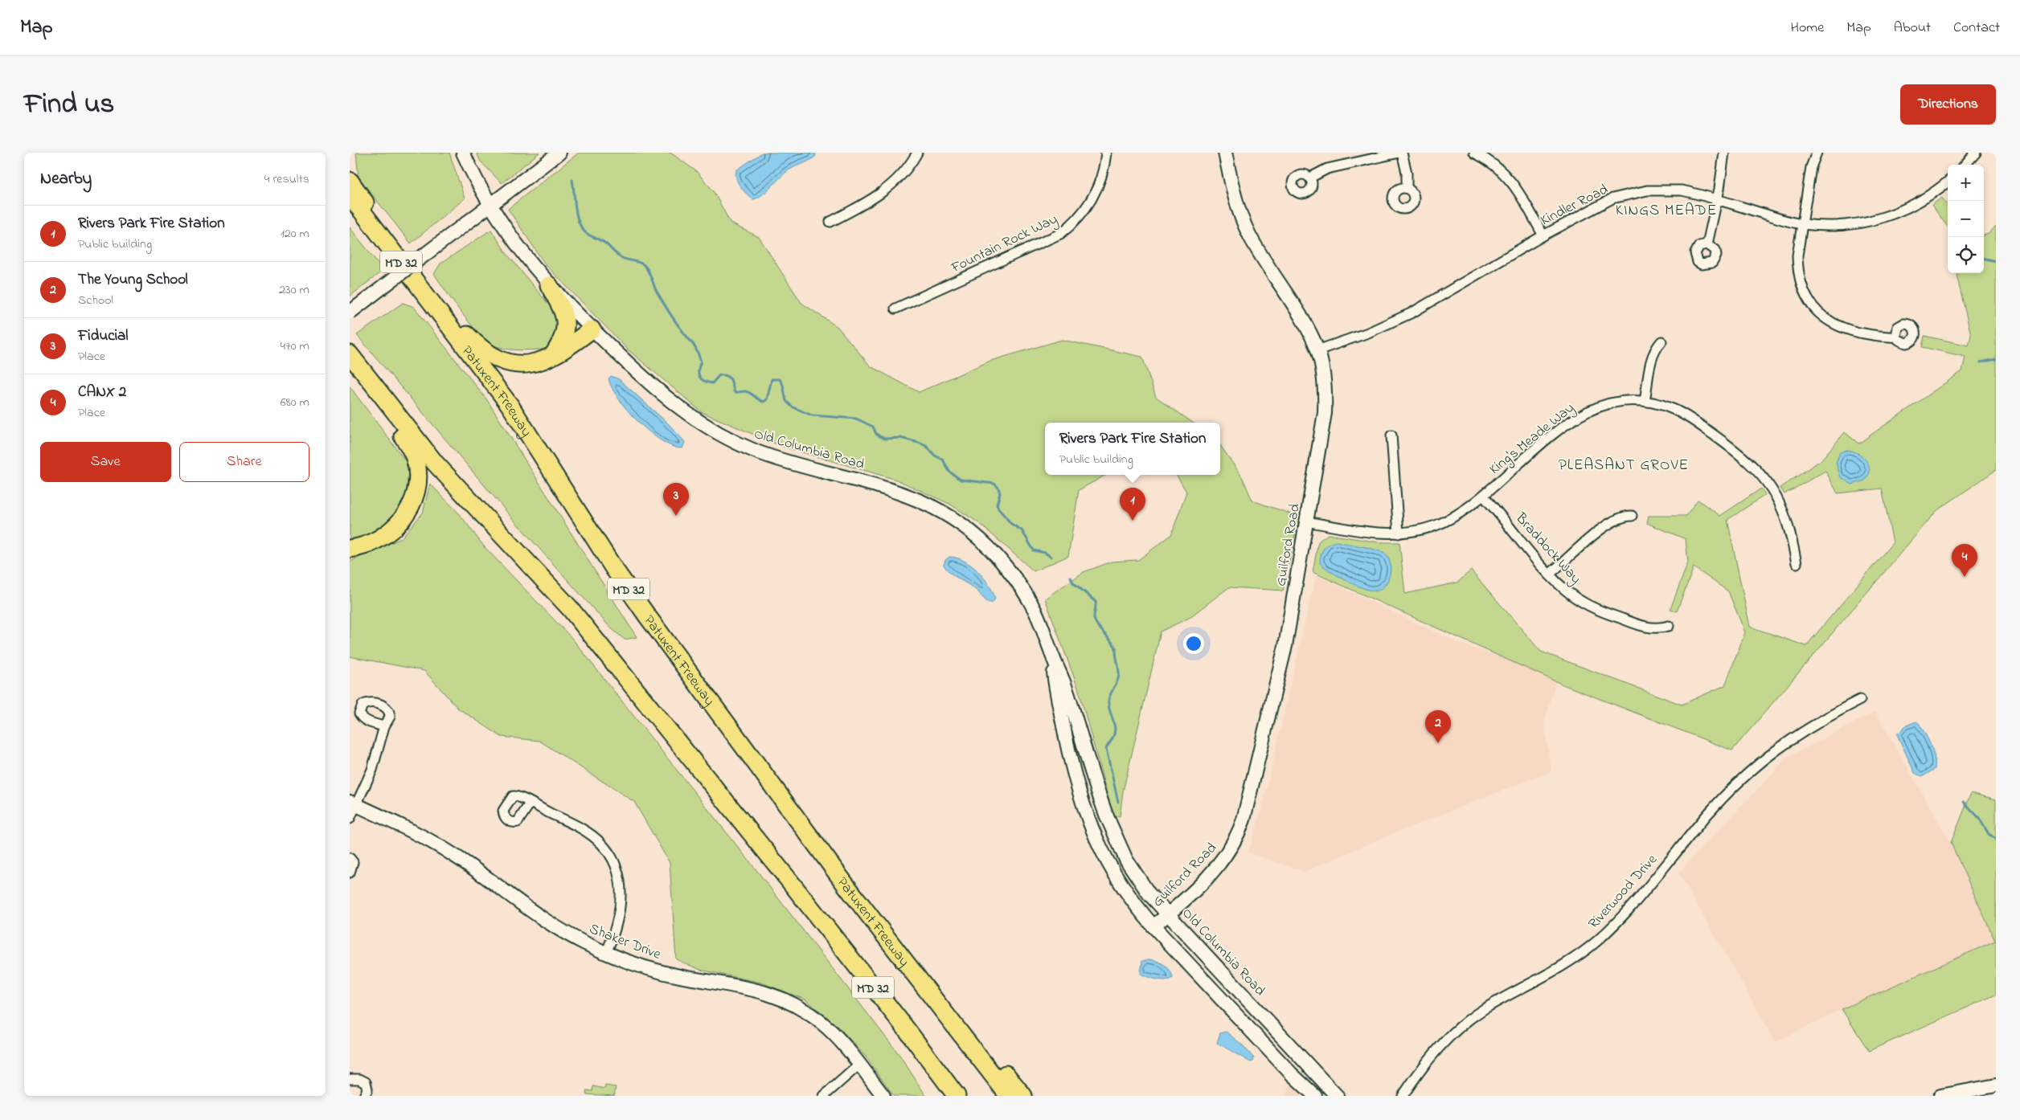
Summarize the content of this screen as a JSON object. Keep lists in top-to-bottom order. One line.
{"streets":{"highway":["MD 32","Patuxent Freeway"],"street":["Kindler Road","Fountain Rock Way","King's Meade Way","Old Columbia Road","Guilford Road","Braddock Way","Riverwood Drive","Shaker Drive"]},"crossings":[["Kindler Road","Guilford Road"],["King's Meade Way","Guilford Road"],["King's Meade Way","Braddock Way"],["Old Columbia Road","Guilford Road"]],"districts":["KINGS MEADE","PLEASANT GROVE"],"page":{"header":"Map","nav":["Home","Map","About","Contact"],"title":"Find us","buttons":["Directions",["Save","Share"]],"heading":["Nearby","4 results"],"map_buttons":["+","−"],"list":[{"mark":"1","name":"Rivers Park Fire Station","note":"Public building","value":"120 m"},{"mark":"2","name":"The Young School","note":"School","value":"230 m"},{"mark":"3","name":"Fiducial","note":"Place","value":"470 m"},{"mark":"4","name":"CANX 2","note":"Place","value":"680 m"}],"popup":["Rivers Park Fire Station","Public building"],"pins":["3","1","4","2"]}}
